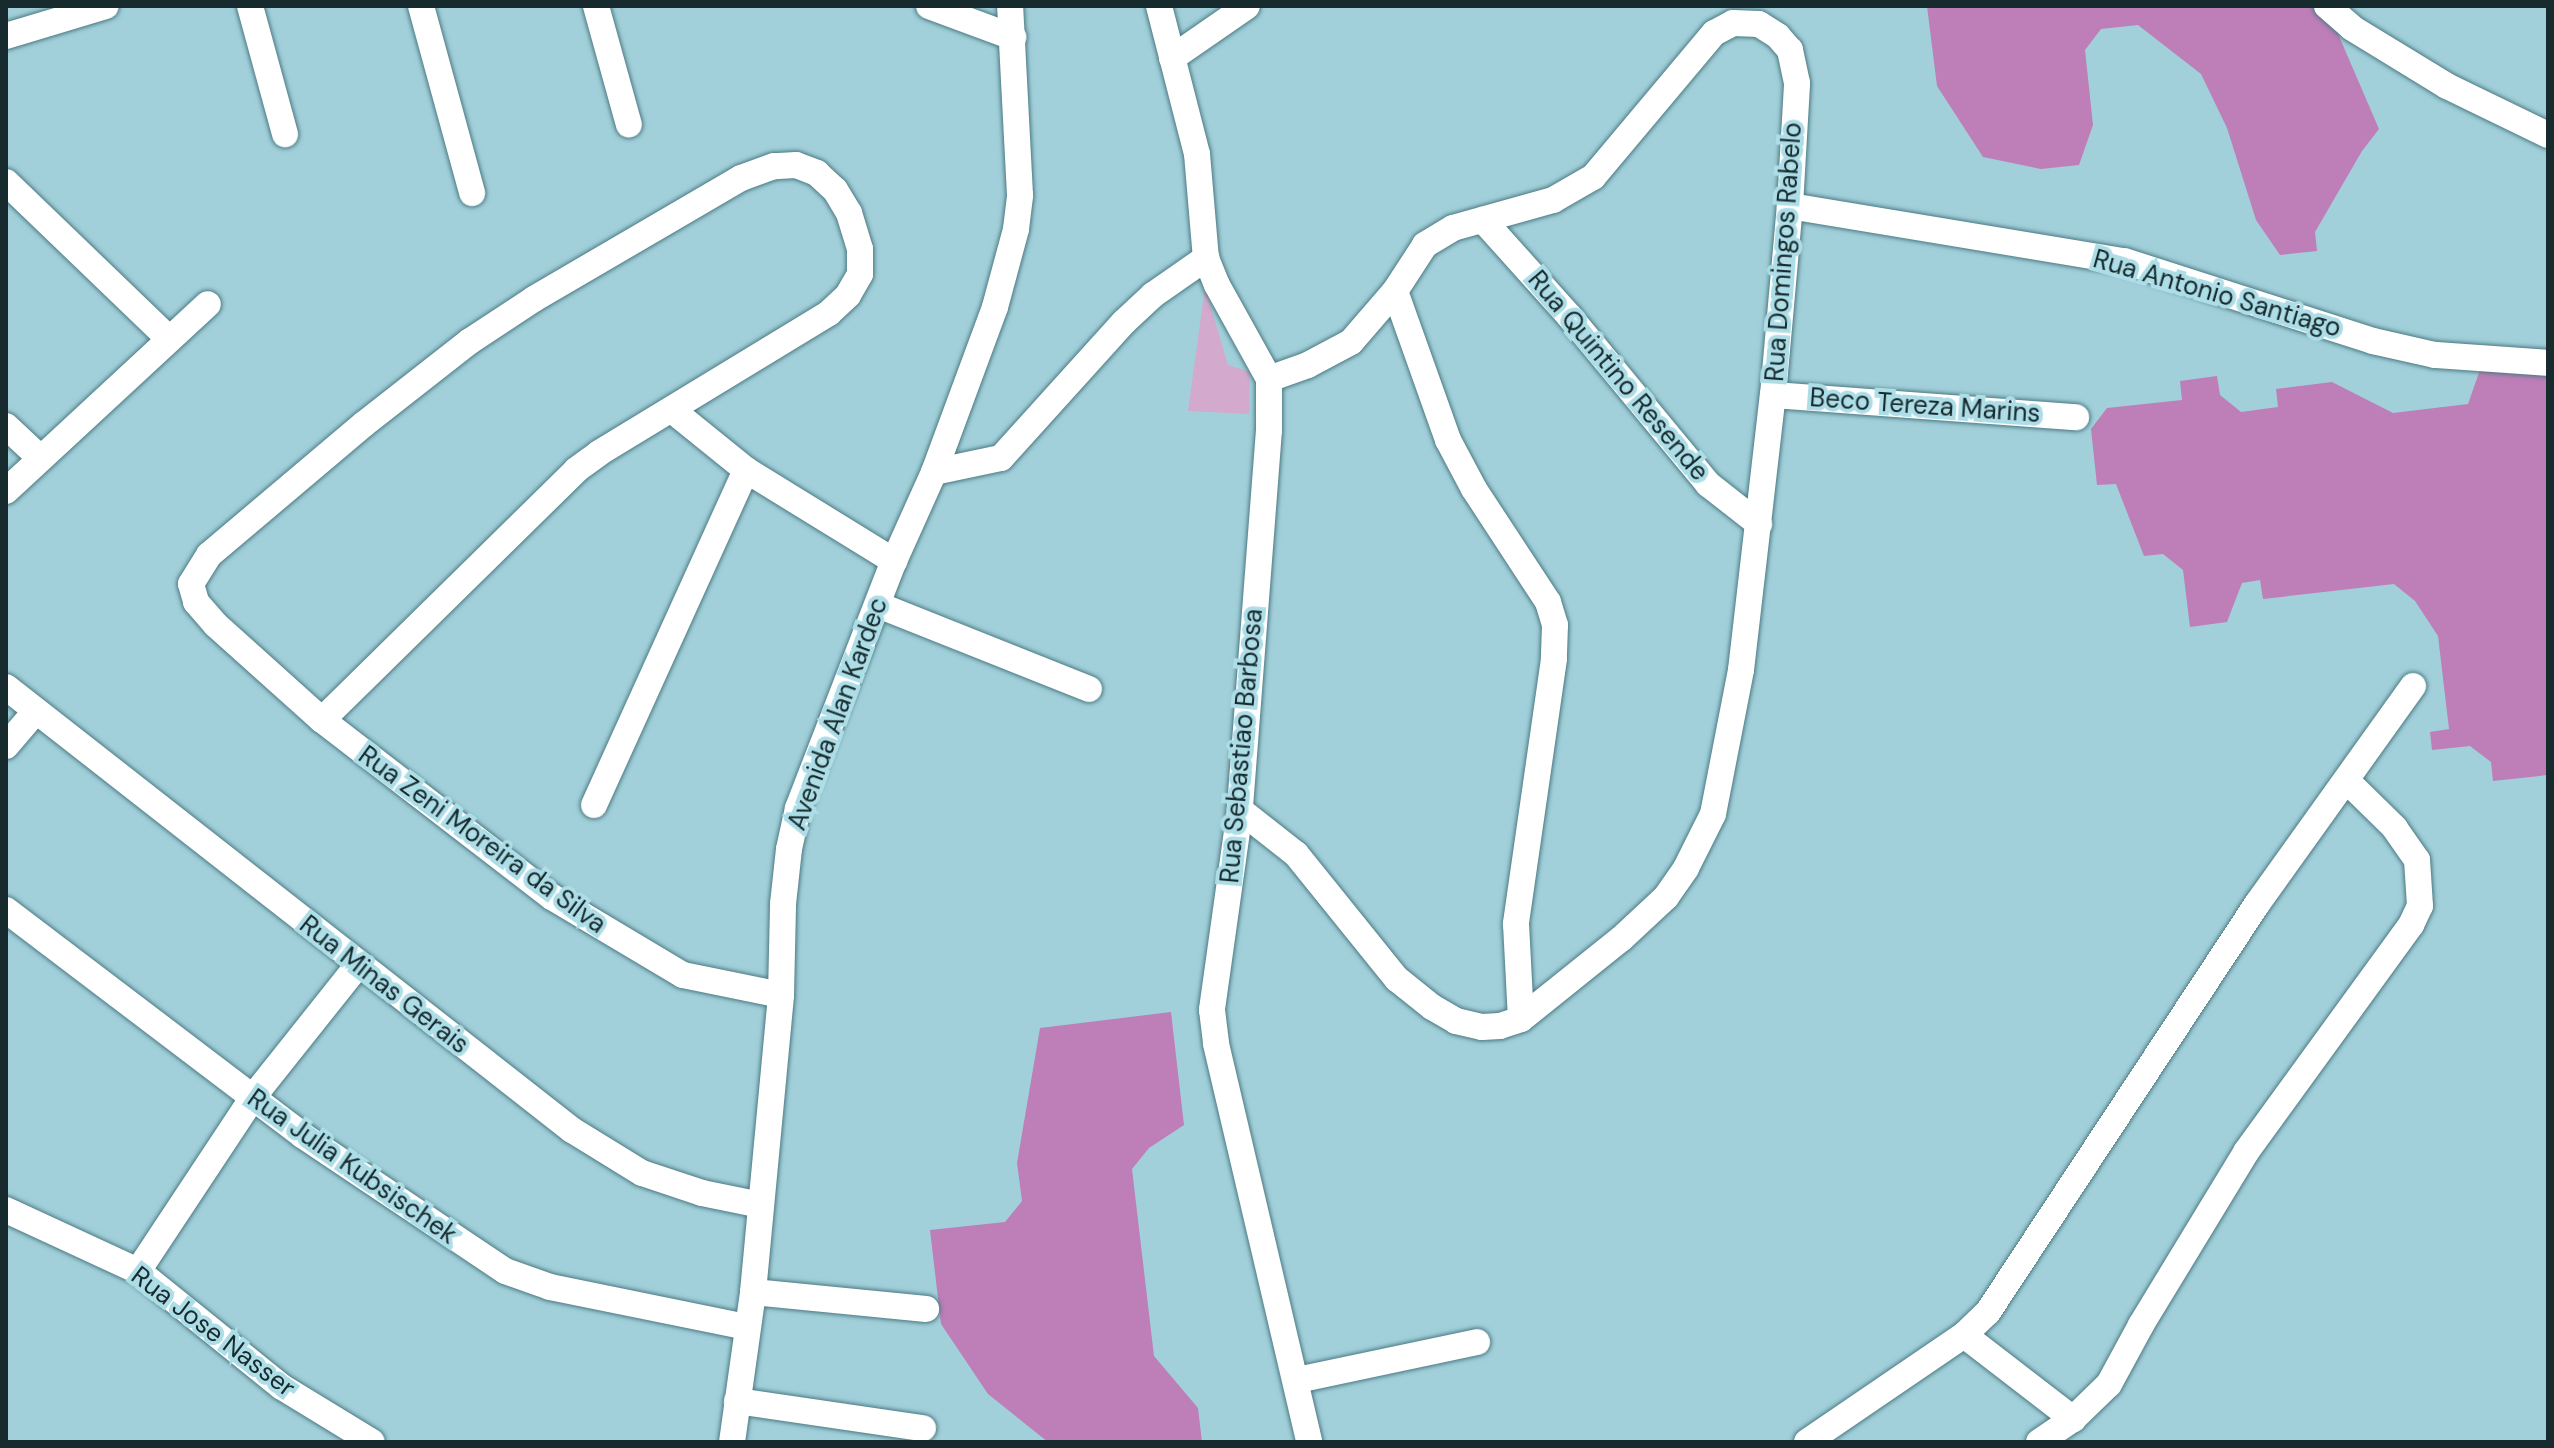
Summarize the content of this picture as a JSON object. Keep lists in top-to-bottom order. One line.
{"streets":{"street":["Rua Domingos Rabelo","Rua Antonio Santiago","Rua Quintino Resende","Beco Tereza Marins","Avenida Alan Kardec","Rua Sebastiao Barbosa","Rua Zeni Moreira da Silva","Rua Minas Gerais","Rua Julia Kubsischek","Rua Jose Nasser"]},"crossings":[["Rua Domingos Rabelo","Rua Antonio Santiago"],["Rua Domingos Rabelo","Rua Quintino Resende"],["Rua Domingos Rabelo","Beco Tereza Marins"],["Rua Domingos Rabelo","Rua Sebastiao Barbosa"],["Avenida Alan Kardec","Rua Zeni Moreira da Silva"],["Avenida Alan Kardec","Rua Minas Gerais"],["Avenida Alan Kardec","Rua Julia Kubsischek"]]}
